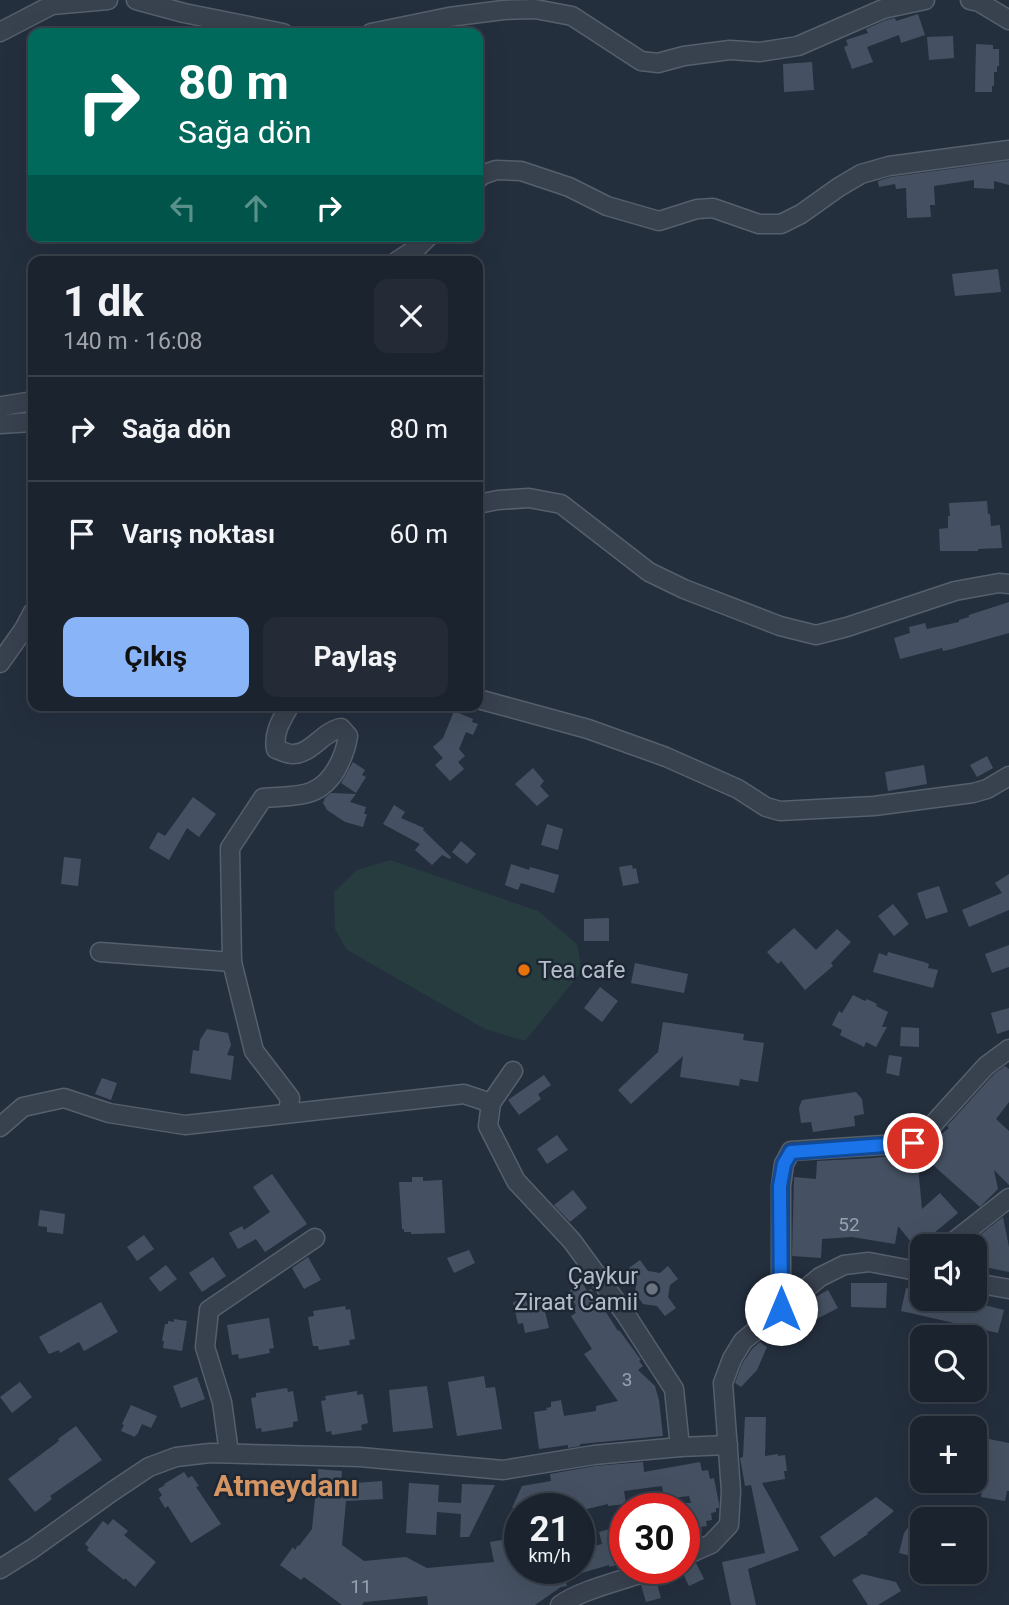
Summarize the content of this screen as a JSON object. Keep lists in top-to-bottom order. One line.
{"districts":["Atmeydanı"],"places":["Tea cafe","Çaykur Ziraat Camii"],"house_numbers":["52","3","11"],"page":{"turn":["80 m","Sağa dön"],"heading":["1 dk","140 m · 16:08"],"list":[{"name":"Sağa dön","value":"80 m"},{"name":"Varış noktası","value":"60 m"}],"buttons":["Çıkış","Paylaş"],"map_buttons":["+","−"],"speed":"21 km/h","limit":"30"}}
